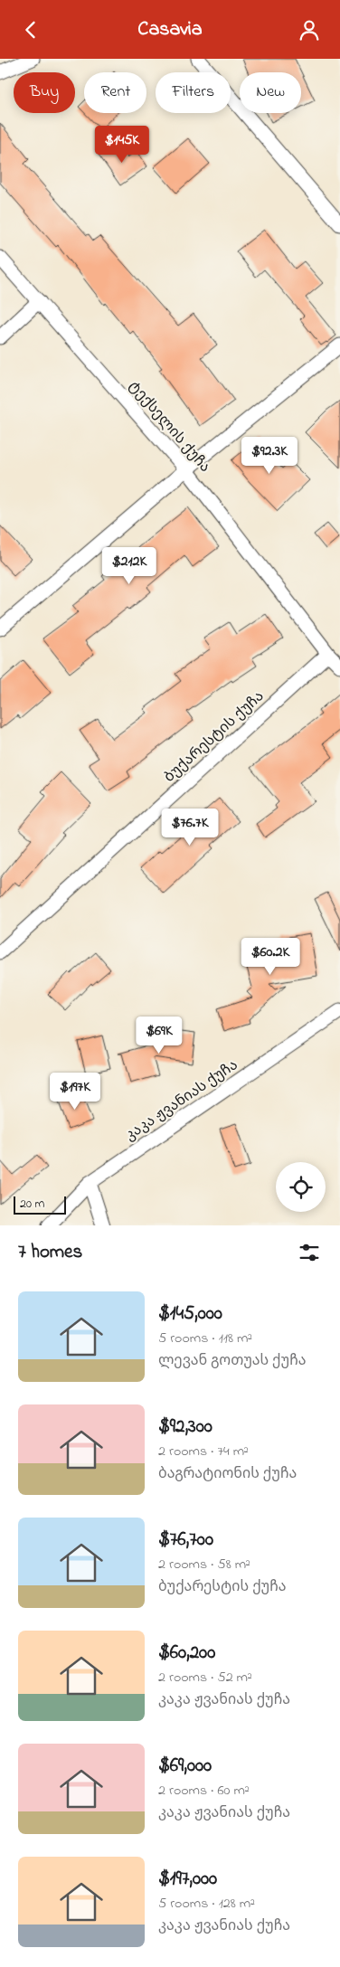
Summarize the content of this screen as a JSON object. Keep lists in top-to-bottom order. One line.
{"streets":{"street":["ტექსელის ქუჩა","ბუქარესტის ქუჩა","კაკა ჟვანიას ქუჩა"]},"crossings":[["ტექსელის ქუჩა","ბუქარესტის ქუჩა"]],"scale_bar":"20 m","page":{"header":"Casavia","chip":["Buy","Rent","Filters","New"],"price":["$145K","$92.3K","$212K","$76.7K","$60.2K","$69K","$197K"],"scale":"20 m","heading":"7 homes","list":[{"name":"$145,000","note":"5 rooms · 118 m² · ლევან გოთუას ქუჩა"},{"name":"$92,300","note":"2 rooms · 74 m² · ბაგრატიონის ქუჩა"},{"name":"$76,700","note":"2 rooms · 58 m² · ბუქარესტის ქუჩა"},{"name":"$60,200","note":"2 rooms · 52 m² · კაკა ჟვანიას ქუჩა"},{"name":"$69,000","note":"2 rooms · 60 m² · კაკა ჟვანიას ქუჩა"},{"name":"$197,000","note":"5 rooms · 128 m² · კაკა ჟვანიას ქუჩა"}]}}
